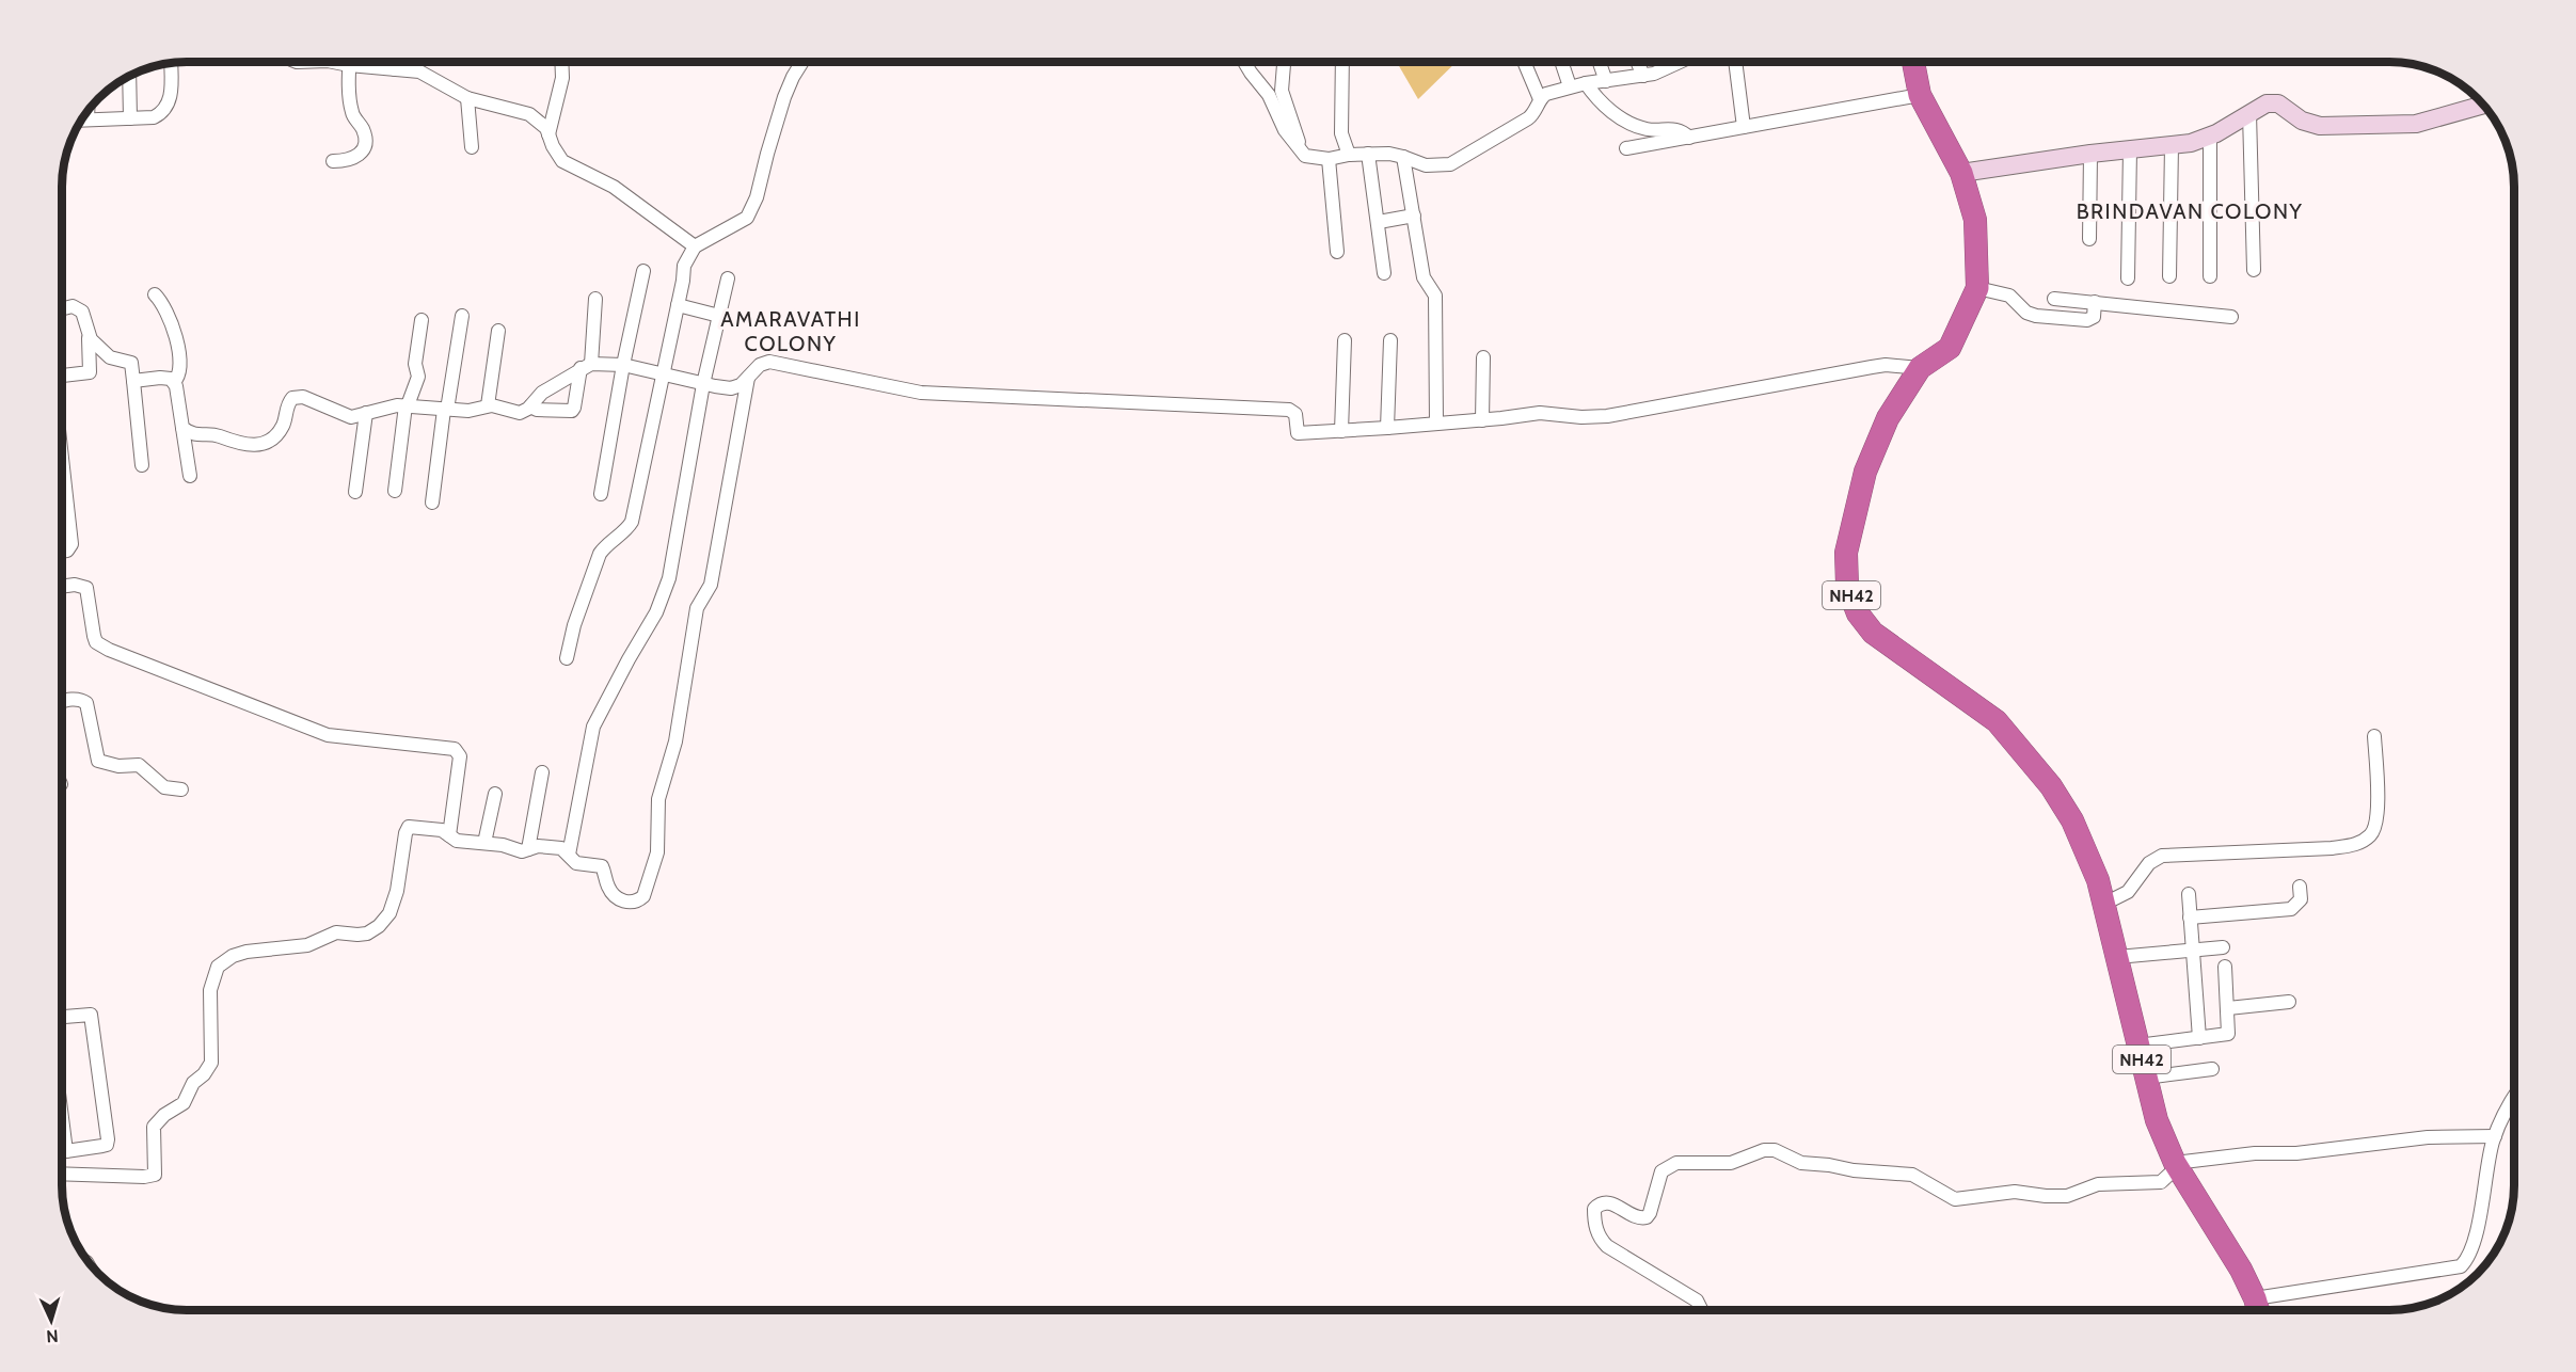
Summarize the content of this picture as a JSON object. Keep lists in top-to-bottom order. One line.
{"streets":{"highway":["NH42"]},"districts":["BRINDAVAN COLONY","AMARAVATHI COLONY"],"north":"bottom"}
